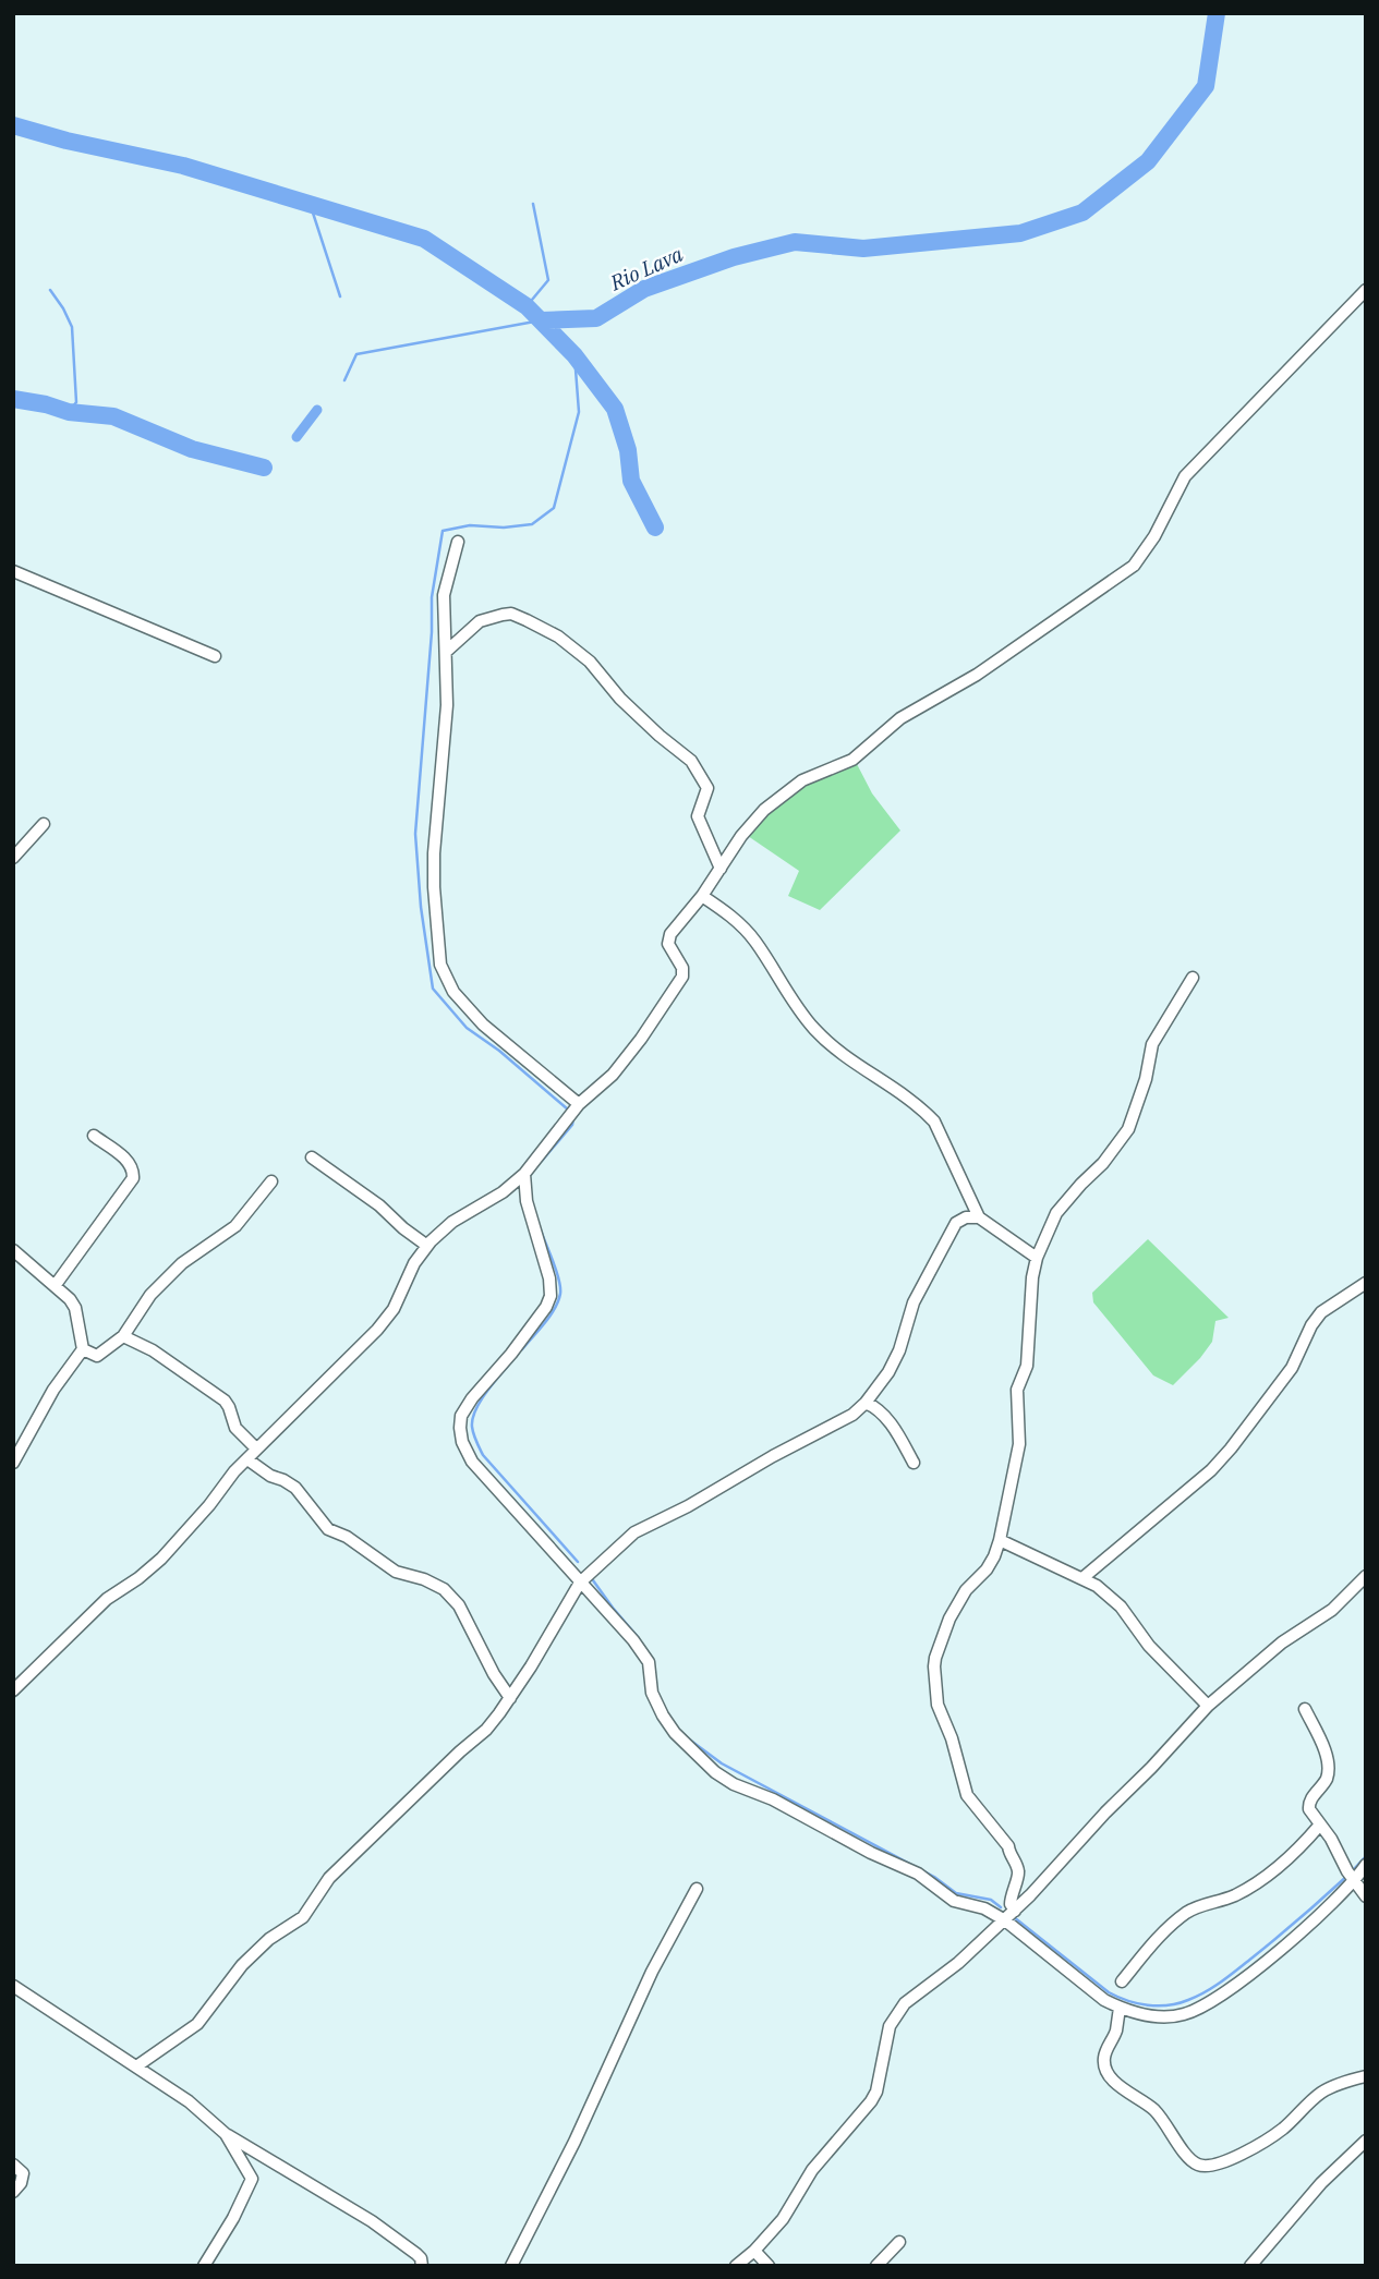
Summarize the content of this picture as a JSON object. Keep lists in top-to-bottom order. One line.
{"water":["Rio Lava"]}
